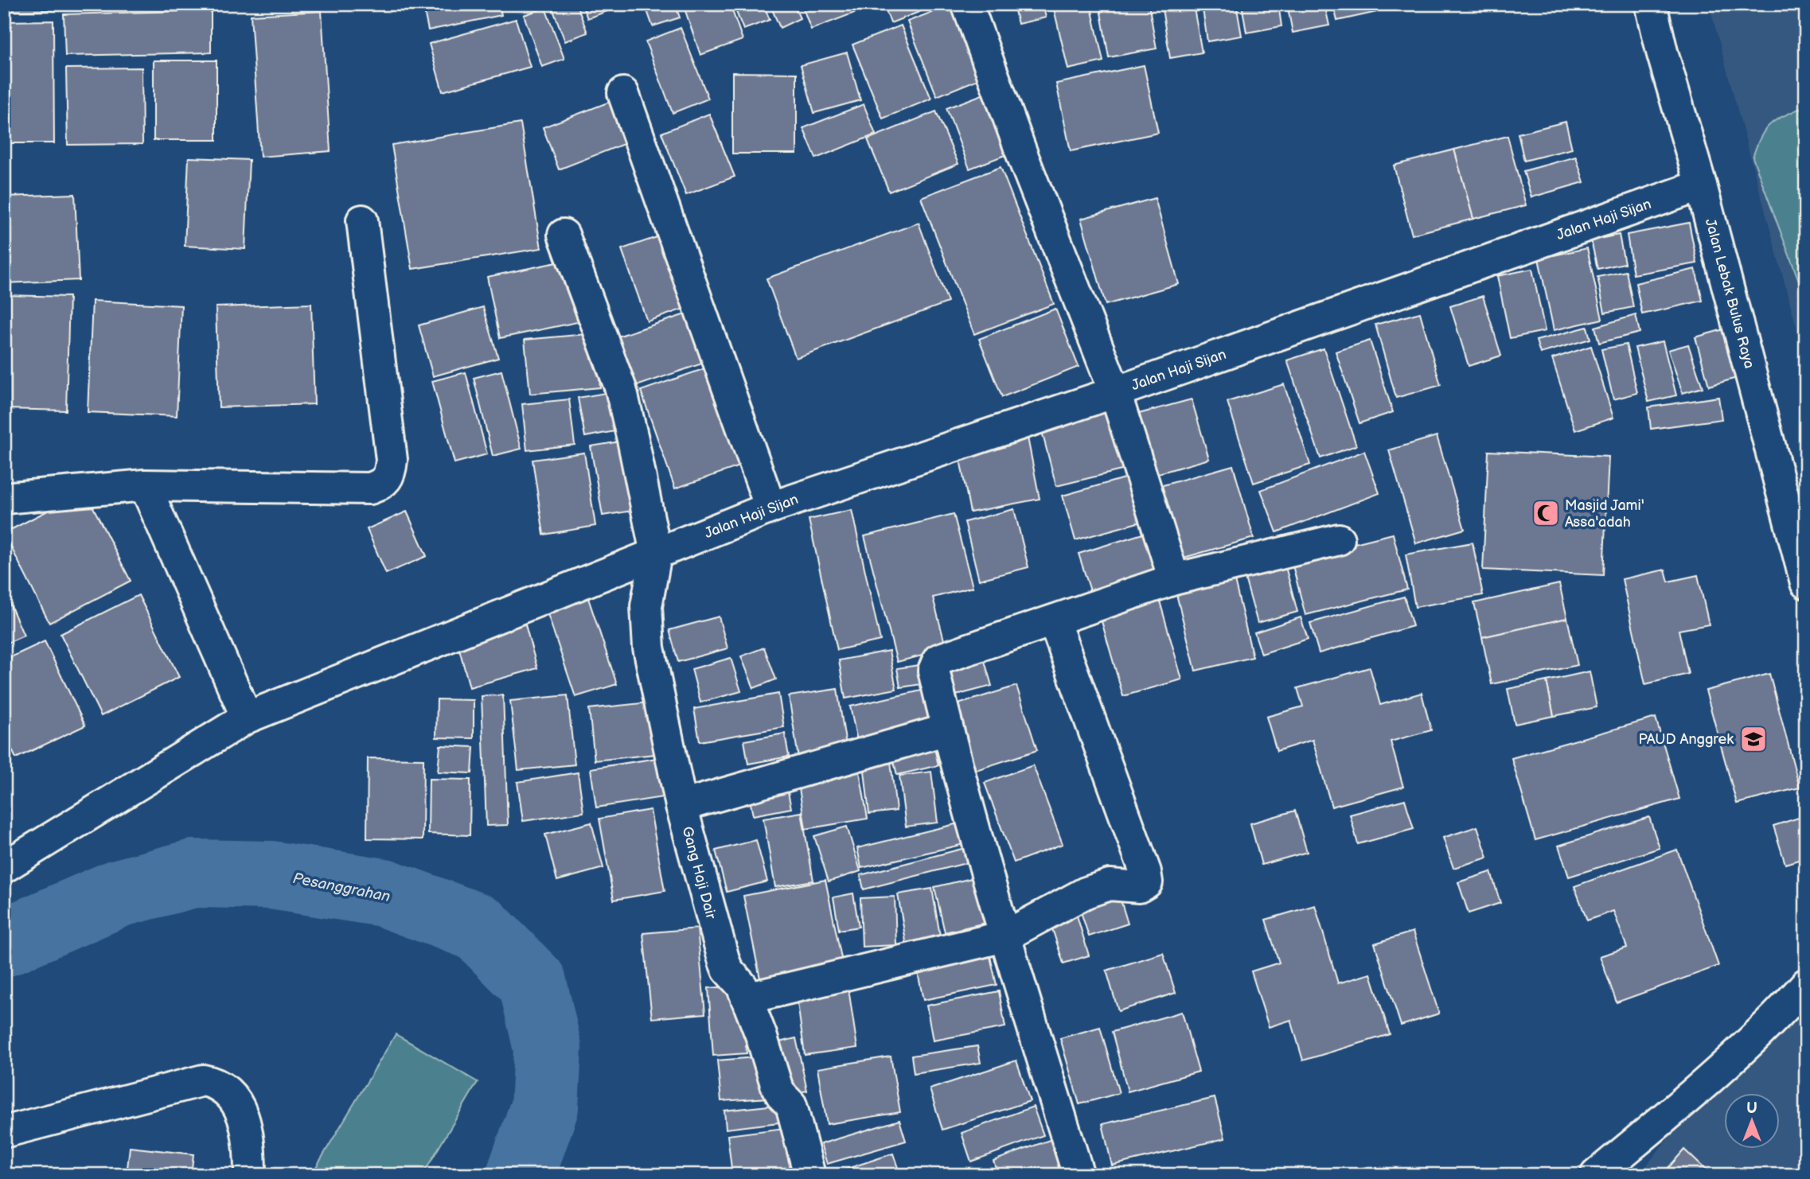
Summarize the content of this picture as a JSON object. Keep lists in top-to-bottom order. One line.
{"streets":{"street":["Jalan Haji Sijan","Jalan Lebak Bulus Raya","Gang Haji Dair"]},"crossings":[["Jalan Haji Sijan","Jalan Lebak Bulus Raya"],["Jalan Haji Sijan","Gang Haji Dair"]],"water":["Pesanggrahan"],"places":{"mosque":["Masjid Jami' Assa'adah"],"school or university":["PAUD Anggrek"]},"north":"top"}
